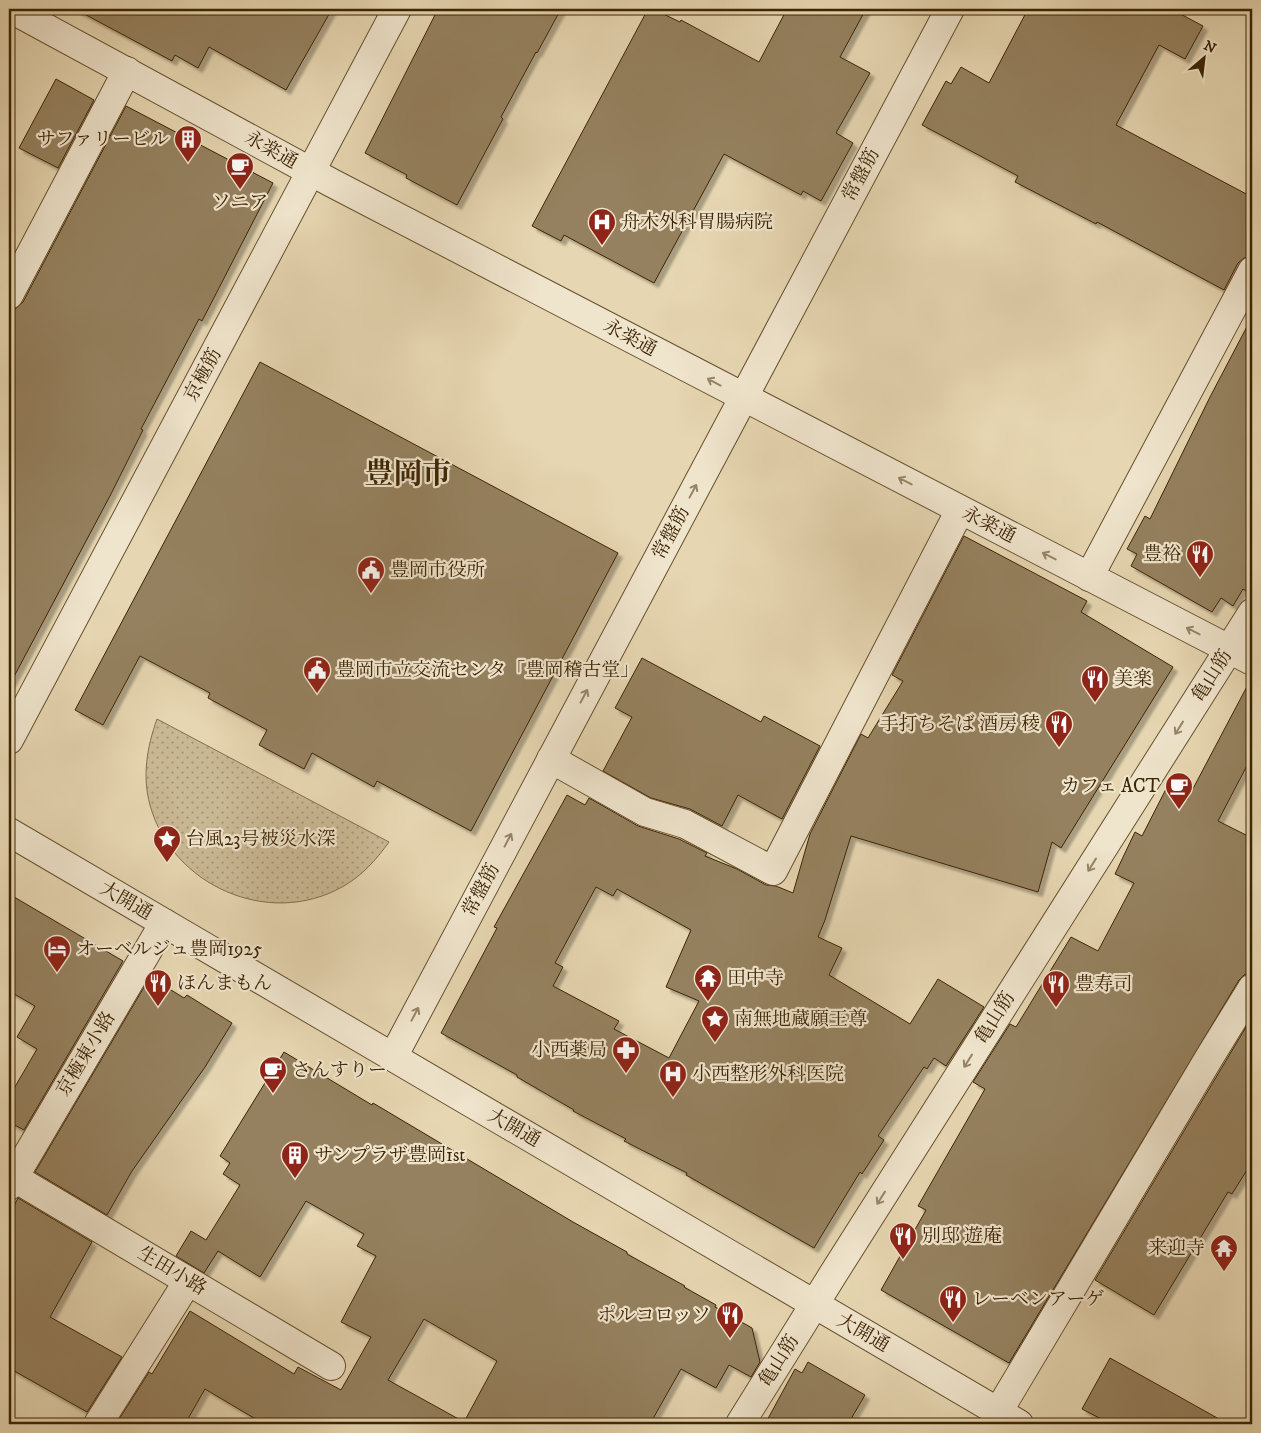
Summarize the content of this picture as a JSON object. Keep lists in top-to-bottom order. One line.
{"streets":{"street":["永楽通","常盤筋","京極筋","亀山筋","大開通","京極東小路","生田小路"]},"crossings":[["永楽通","常盤筋"],["永楽通","京極筋"],["永楽通","亀山筋"],["常盤筋","大開通"],["亀山筋","大開通"],["大開通","京極東小路"],["京極東小路","生田小路"]],"one_way":["永楽通","常盤筋"],"districts":["豊岡市"],"places":{"building":["サファリービル","サンプラザ豊岡1st"],"cafe":["ソニア","カフェ ACT","さんすりー"],"hospital":["舟木外科胃腸病院","小西整形外科医院"],"restaurant":["豊裕","美楽","手打ちそば 酒房 稜","ほんまもん","豊寿司","別邸 遊庵","レーベンアーゲ","ポルコロッソ"],"public building":["豊岡市役所","豊岡市立交流センタ「豊岡稽古堂」"],"place":["台風23号被災水深","南無地蔵願王尊"],"hotel":["オーベルジュ豊岡1925"],"temple":["田中寺","来迎寺"],"pharmacy":["小西薬局"]},"north":"top right"}
